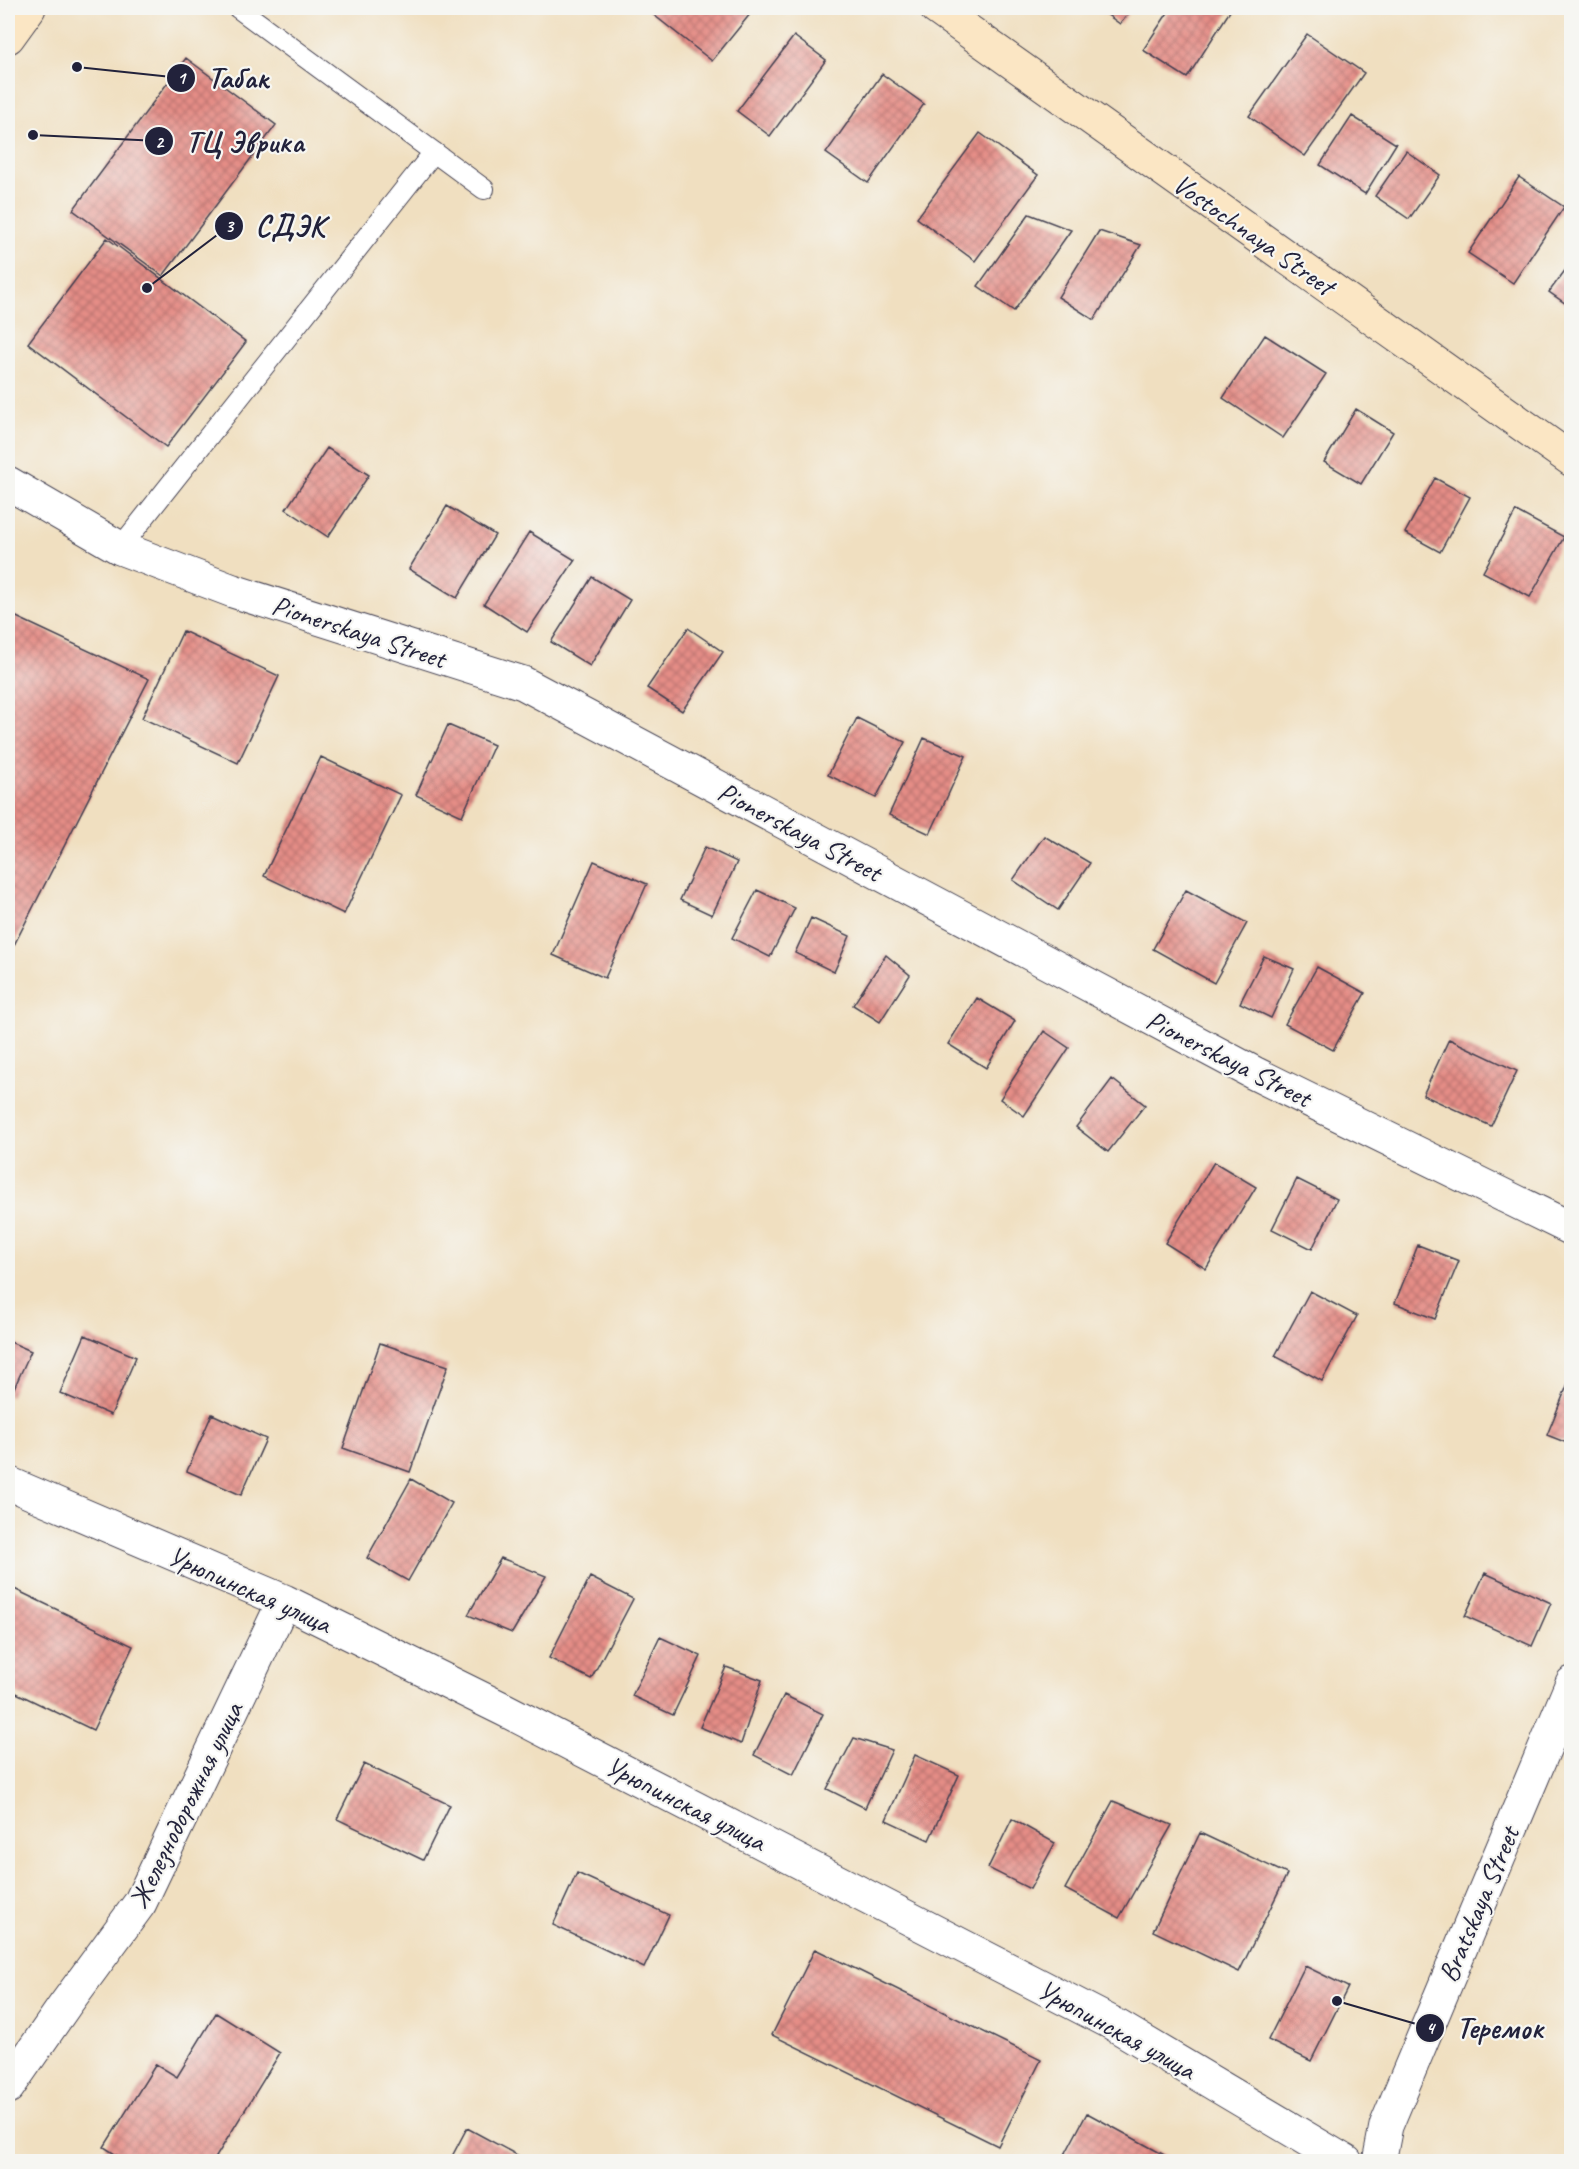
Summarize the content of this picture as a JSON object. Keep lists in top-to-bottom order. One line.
{"streets":{"street":["Vostochnaya Street","Pionerskaya Street","Урюпинская улица","Железнодорожная улица","Bratskaya Street"]},"crossings":[["Урюпинская улица","Железнодорожная улица"]],"places":["Табак","ТЦ Эврика","СДЭК","Теремок"]}
